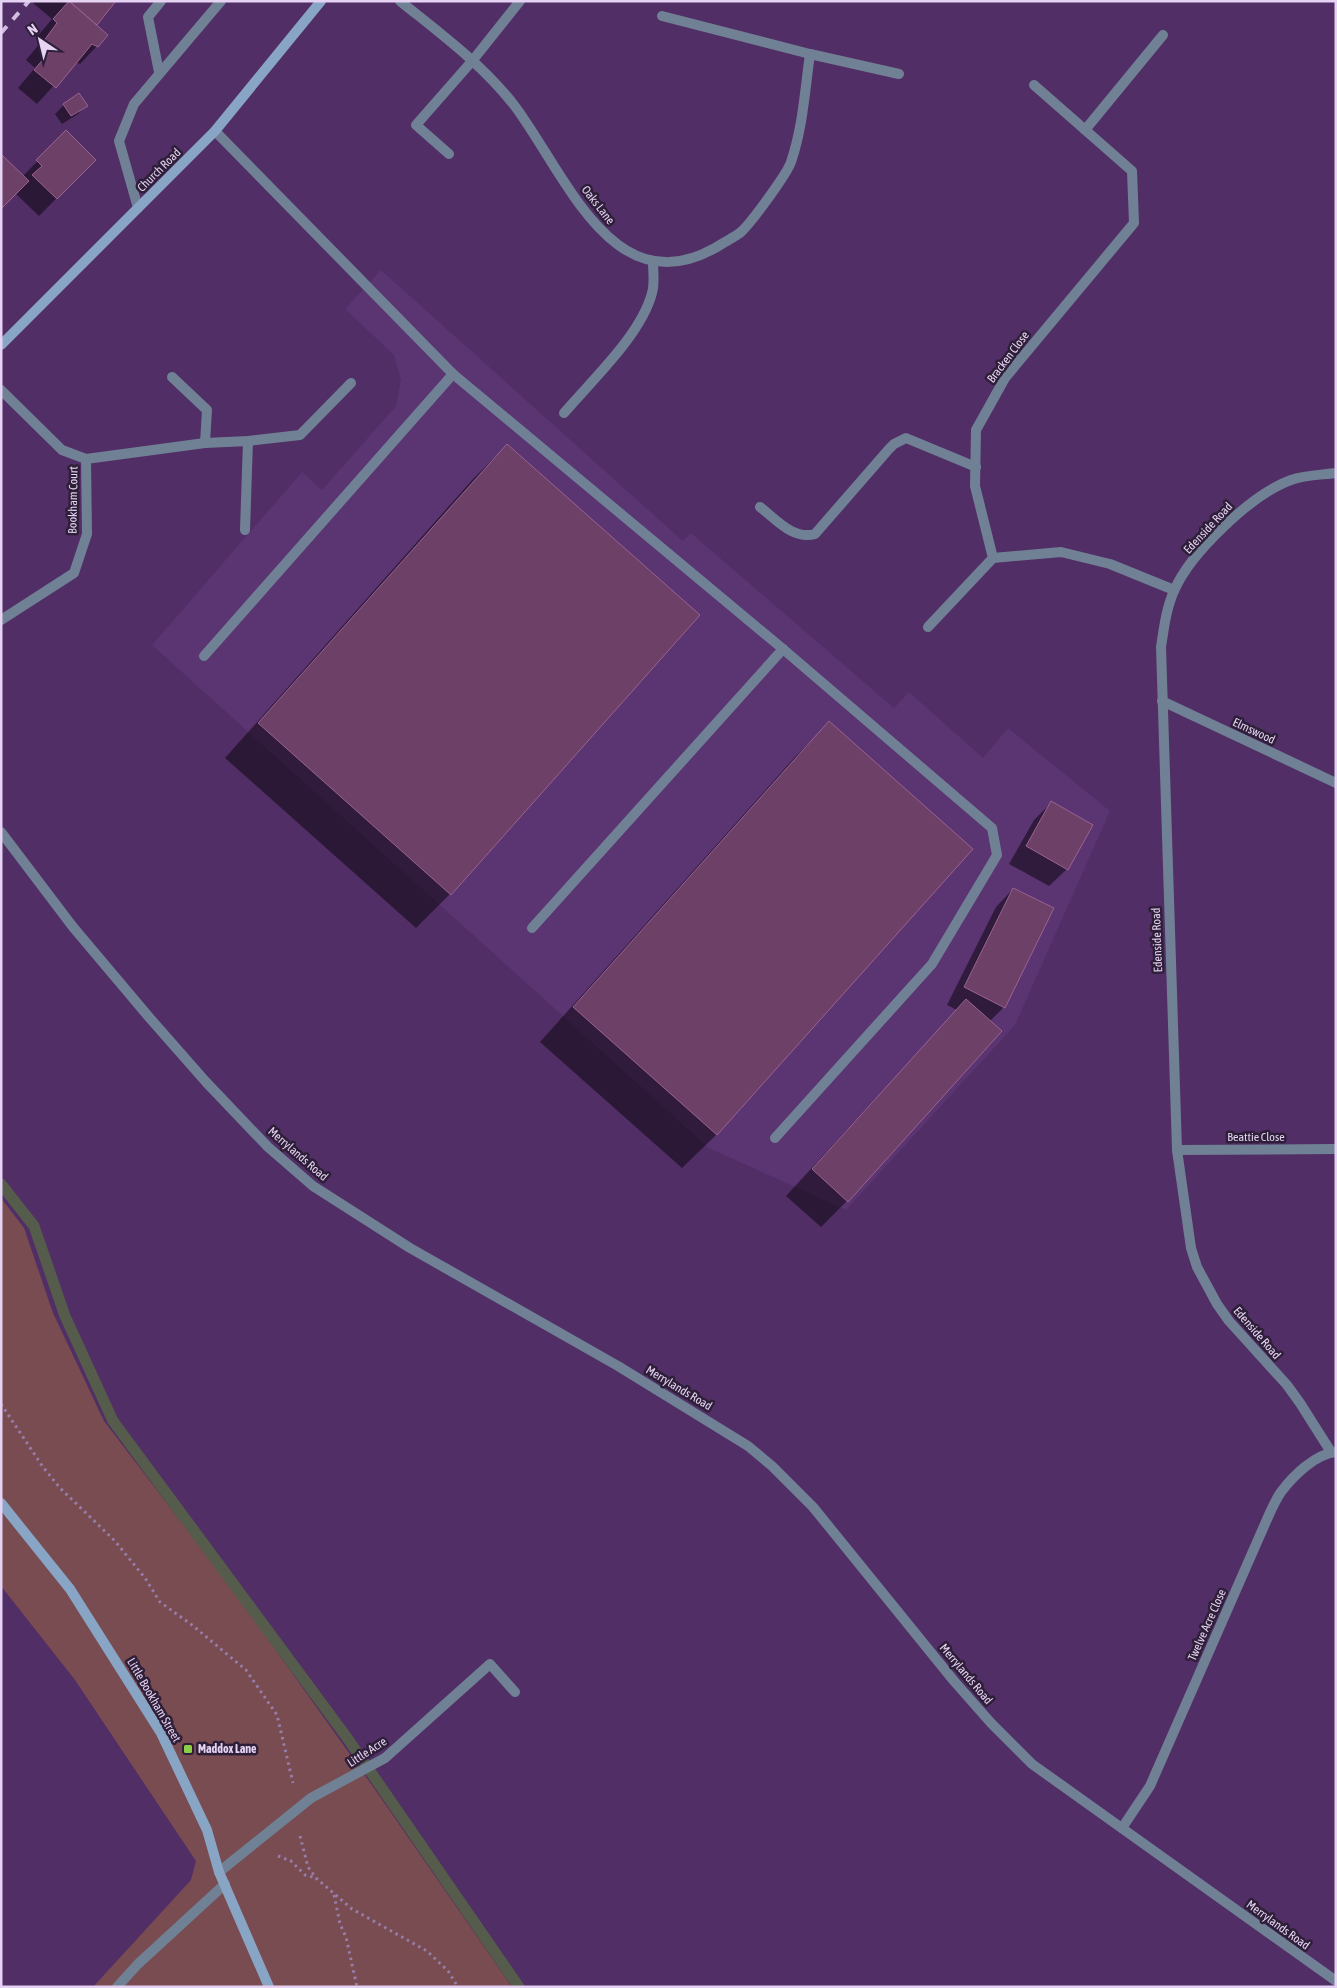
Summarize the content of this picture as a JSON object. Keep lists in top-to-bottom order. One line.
{"streets":{"street":["Church Road","Oaks Lane","Bracken Close","Bookham Court","Edenside Road","Elmswood","Beattie Close","Merrylands Road","Twelve Acre Close","Little Bookham Street","Little Acre"]},"crossings":[["Edenside Road","Elmswood"],["Edenside Road","Beattie Close"],["Edenside Road","Twelve Acre Close"],["Merrylands Road","Twelve Acre Close"],["Little Bookham Street","Little Acre"]],"places":{"transit":["Maddox Lane"]},"north":"top left"}
